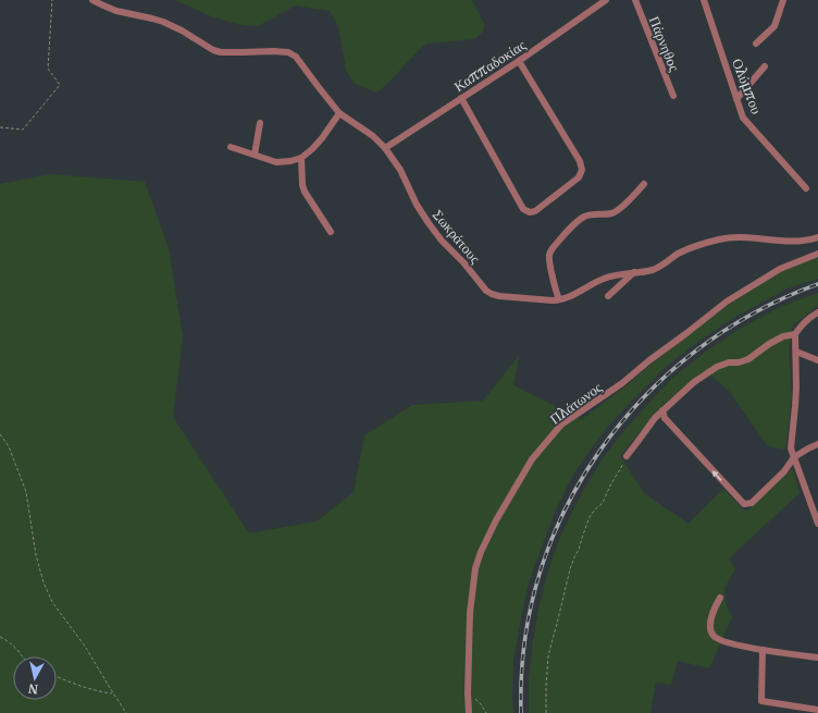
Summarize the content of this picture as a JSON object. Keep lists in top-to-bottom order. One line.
{"streets":{"street":["Πάρνηθος","Καππαδοκίας","Ολύμπου","Σωκράτους","Πλάτωνος"]},"crossings":[["Καππαδοκίας","Σωκράτους"]],"north":"bottom"}
